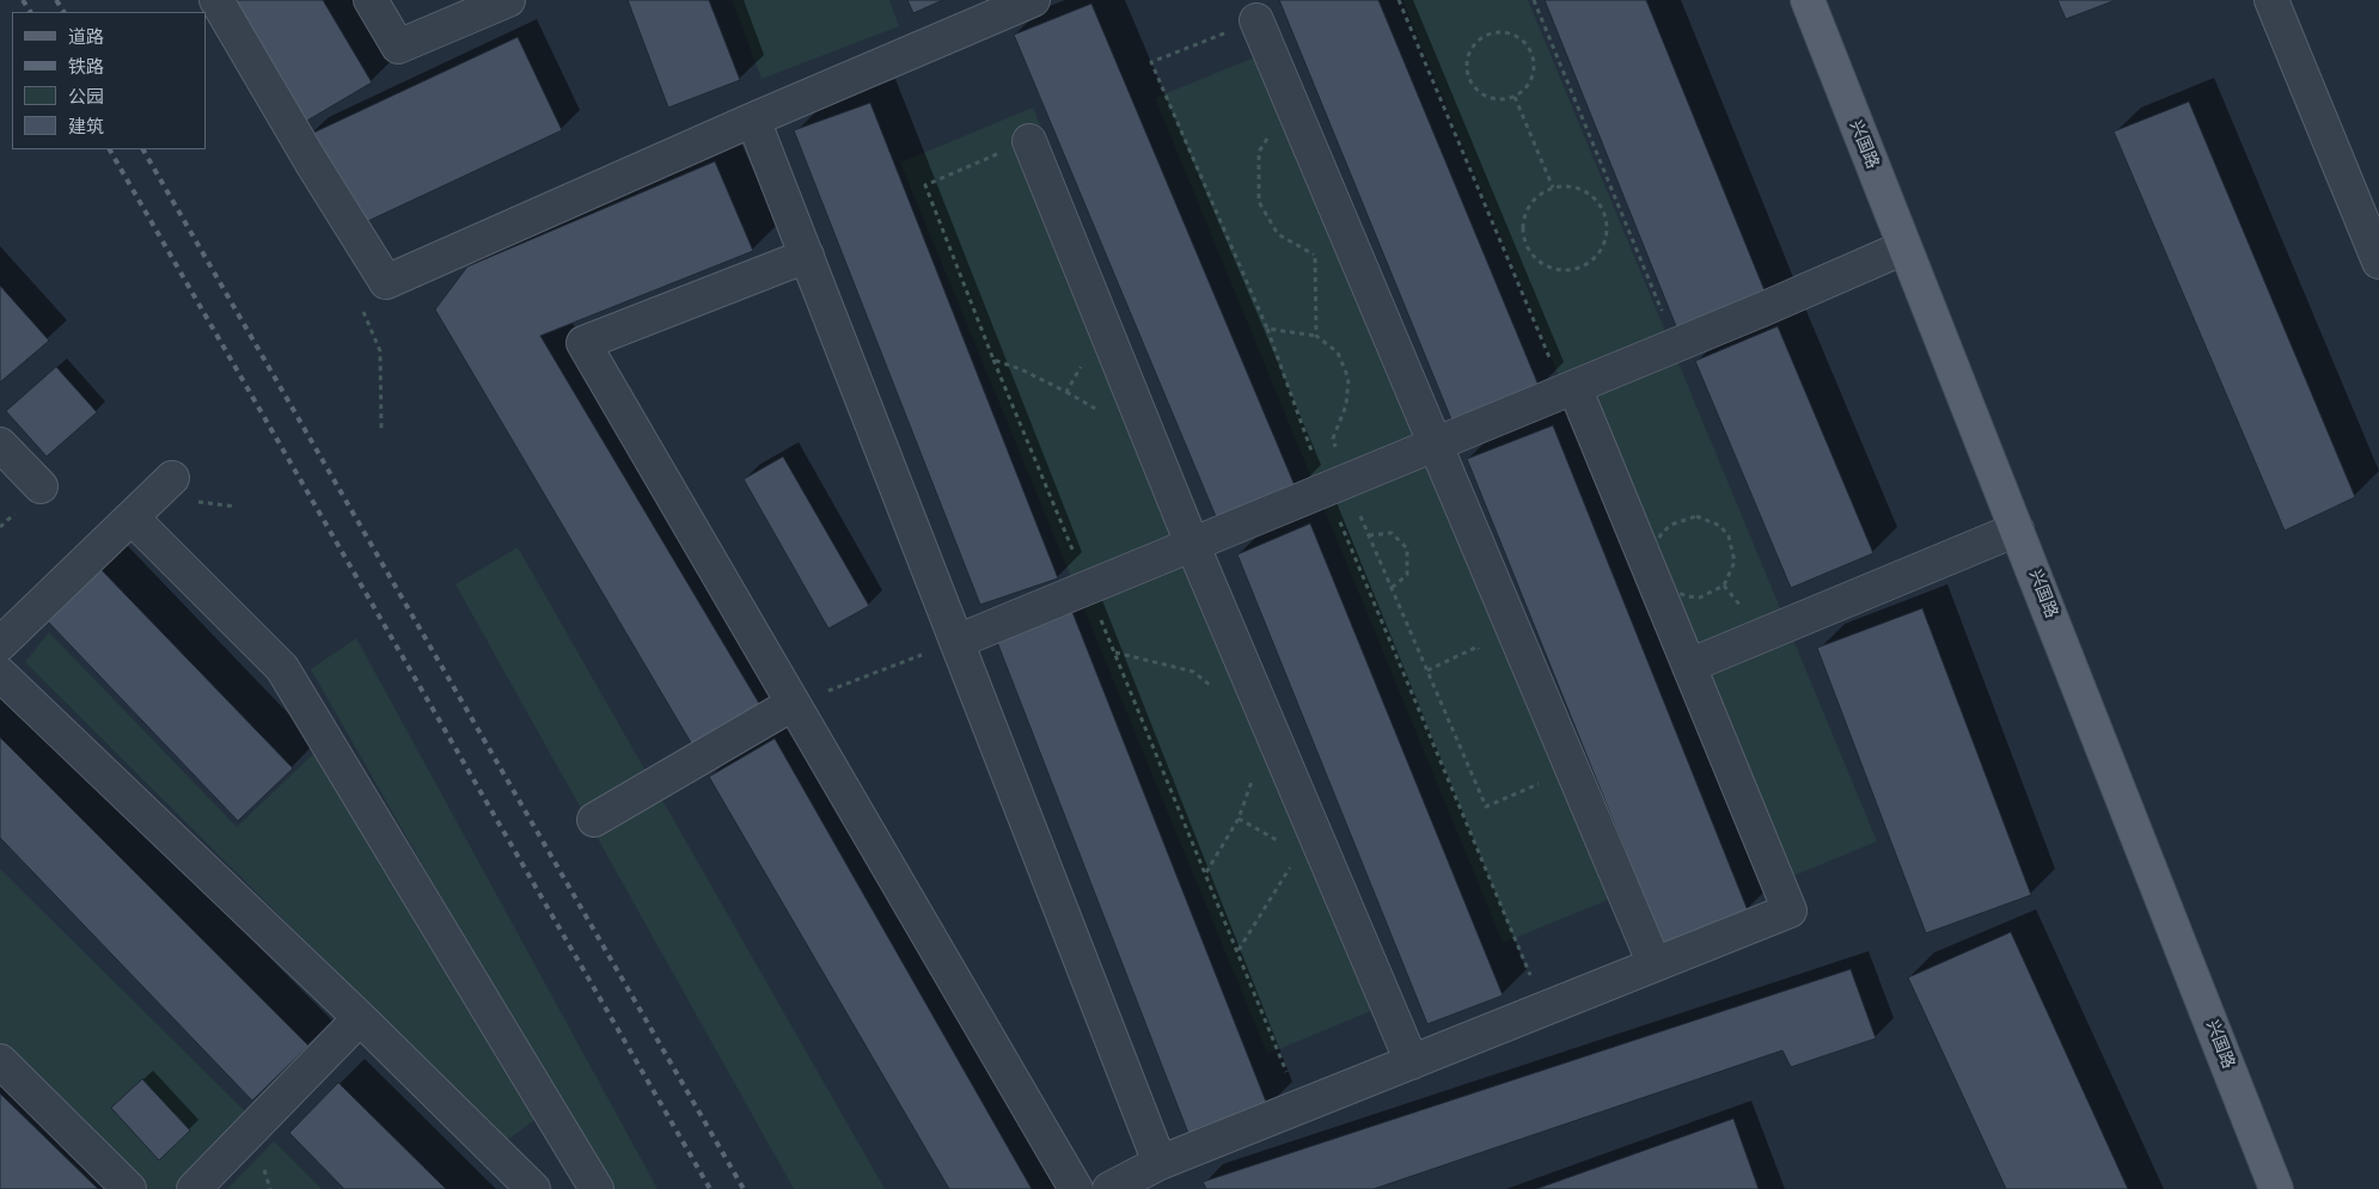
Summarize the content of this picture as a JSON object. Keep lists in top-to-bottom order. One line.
{"streets":{"main road":["兴国路"]},"legend":["道路","铁路","公园","建筑"]}
